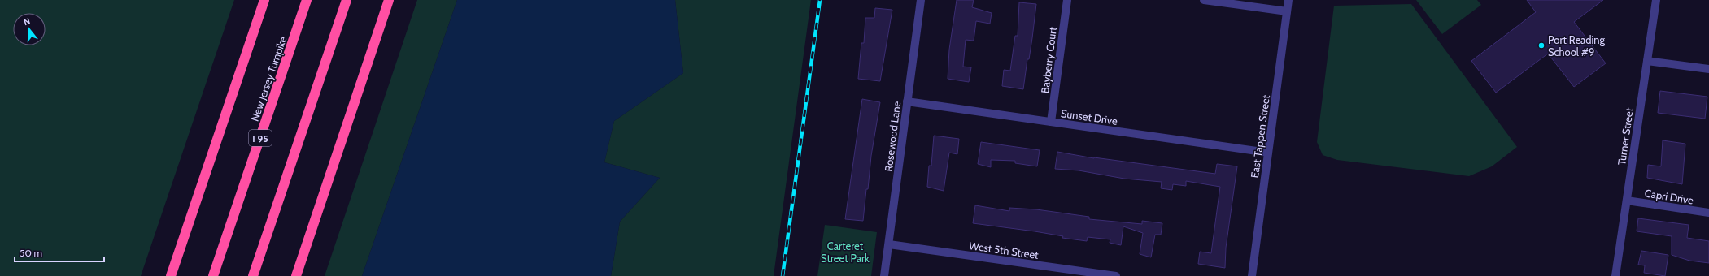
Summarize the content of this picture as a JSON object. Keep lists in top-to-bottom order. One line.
{"streets":{"highway":["New Jersey Turnpike","I 95"],"street":["Bayberry Court","Sunset Drive","Rosewood Lane","East Tappen Street","Turner Street","Capri Drive","West 5th Street"]},"crossings":[["Bayberry Court","Sunset Drive"],["Sunset Drive","Rosewood Lane"],["Sunset Drive","East Tappen Street"],["Rosewood Lane","West 5th Street"],["Turner Street","Capri Drive"]],"parks":["Carteret Street Park"],"places":["Port Reading School #9"],"scale_bar":"50 m","north":"top"}
